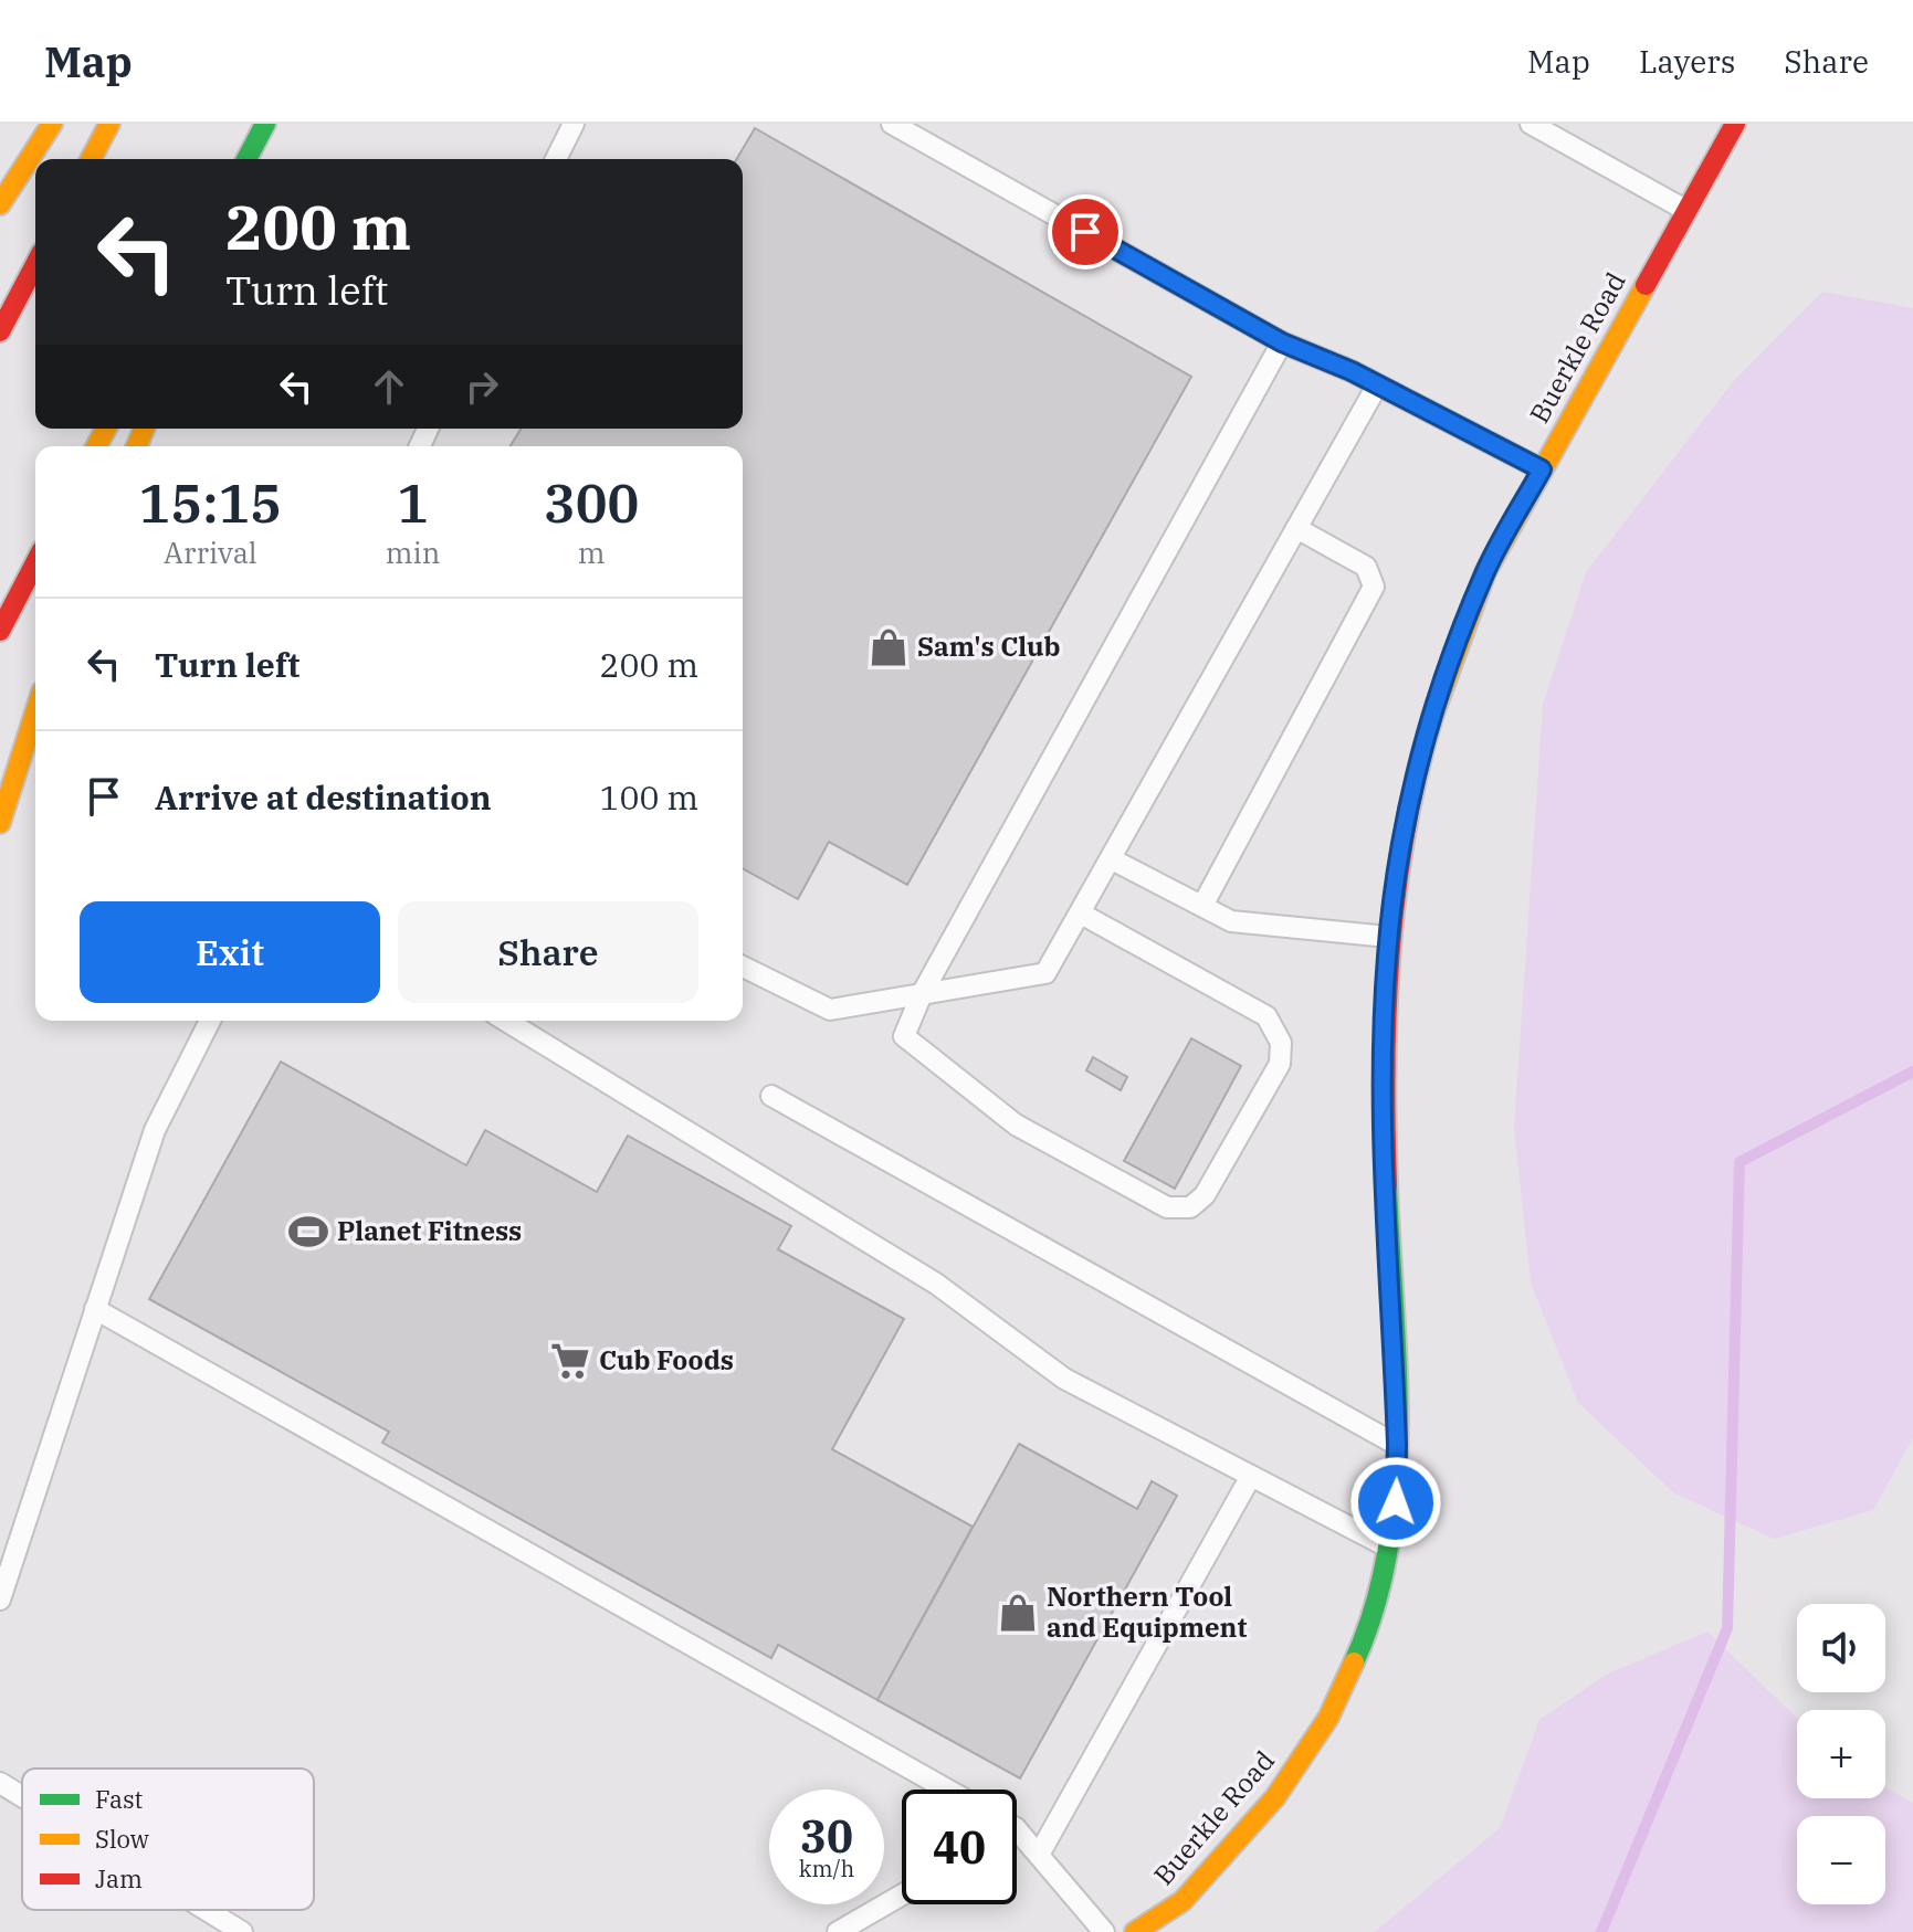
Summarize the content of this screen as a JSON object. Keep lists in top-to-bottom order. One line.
{"streets":{"main road":["Buerkle Road"]},"places":{"shop":["Sam's Club","Northern Tool and Equipment"],"sports":["Planet Fitness"],"supermarket":["Cub Foods"]},"legend":["Fast","Slow","Jam"],"page":{"header":"Map","nav":["Map","Layers","Share"],"turn":["200 m","Turn left"],"eta":["15:15","Arrival","1","min","300","m"],"list":[{"name":"Turn left","value":"200 m"},{"name":"Arrive at destination","value":"100 m"}],"buttons":["Exit","Share"],"map_buttons":["+","−"],"speed":"30 km/h","limit":"40"}}
